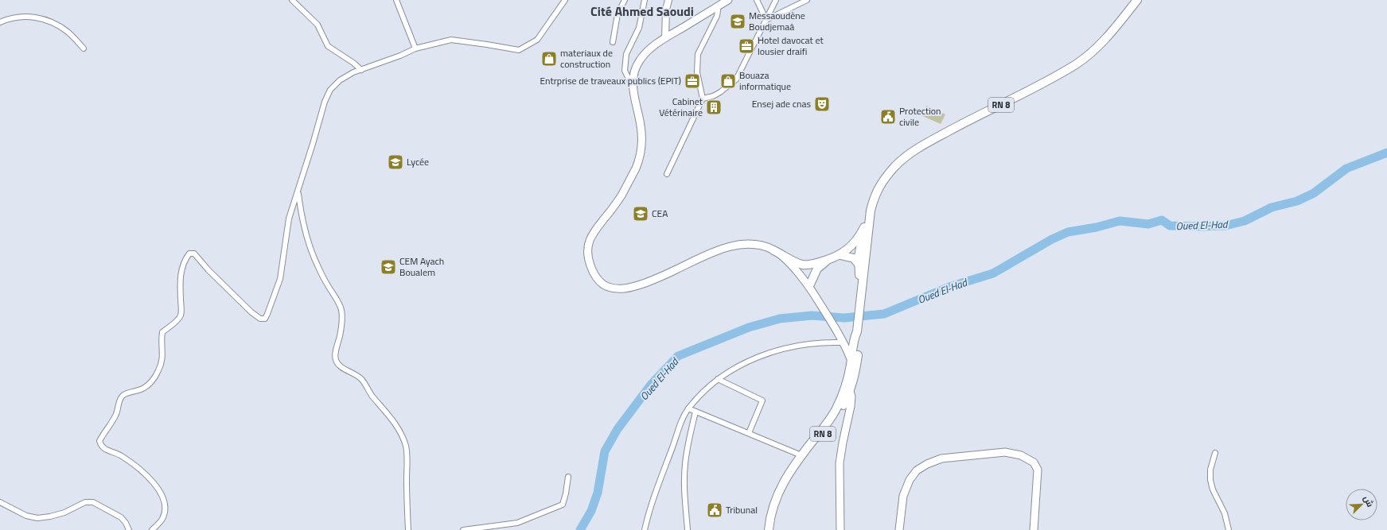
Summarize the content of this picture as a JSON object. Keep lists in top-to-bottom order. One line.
{"streets":{"main road":["RN 8"]},"districts":["Cité Ahmed Saoudi"],"water":["Oued El-Had"],"places":{"school or university":["Messaoudène Boudjemaâ","Lycée","CEA","CEM Ayach Boualem"],"office":["Hotel davocat et lousier draifi","Entrprise de traveaux publics (EPIT)"],"shop":["materiaux de construction","Bouaza informatique"],"theatre":["Ensej ade cnas"],"building":["Cabinet Vétérinaire"],"public building":["Protection civile","Tribunal"]},"north":"top right"}
